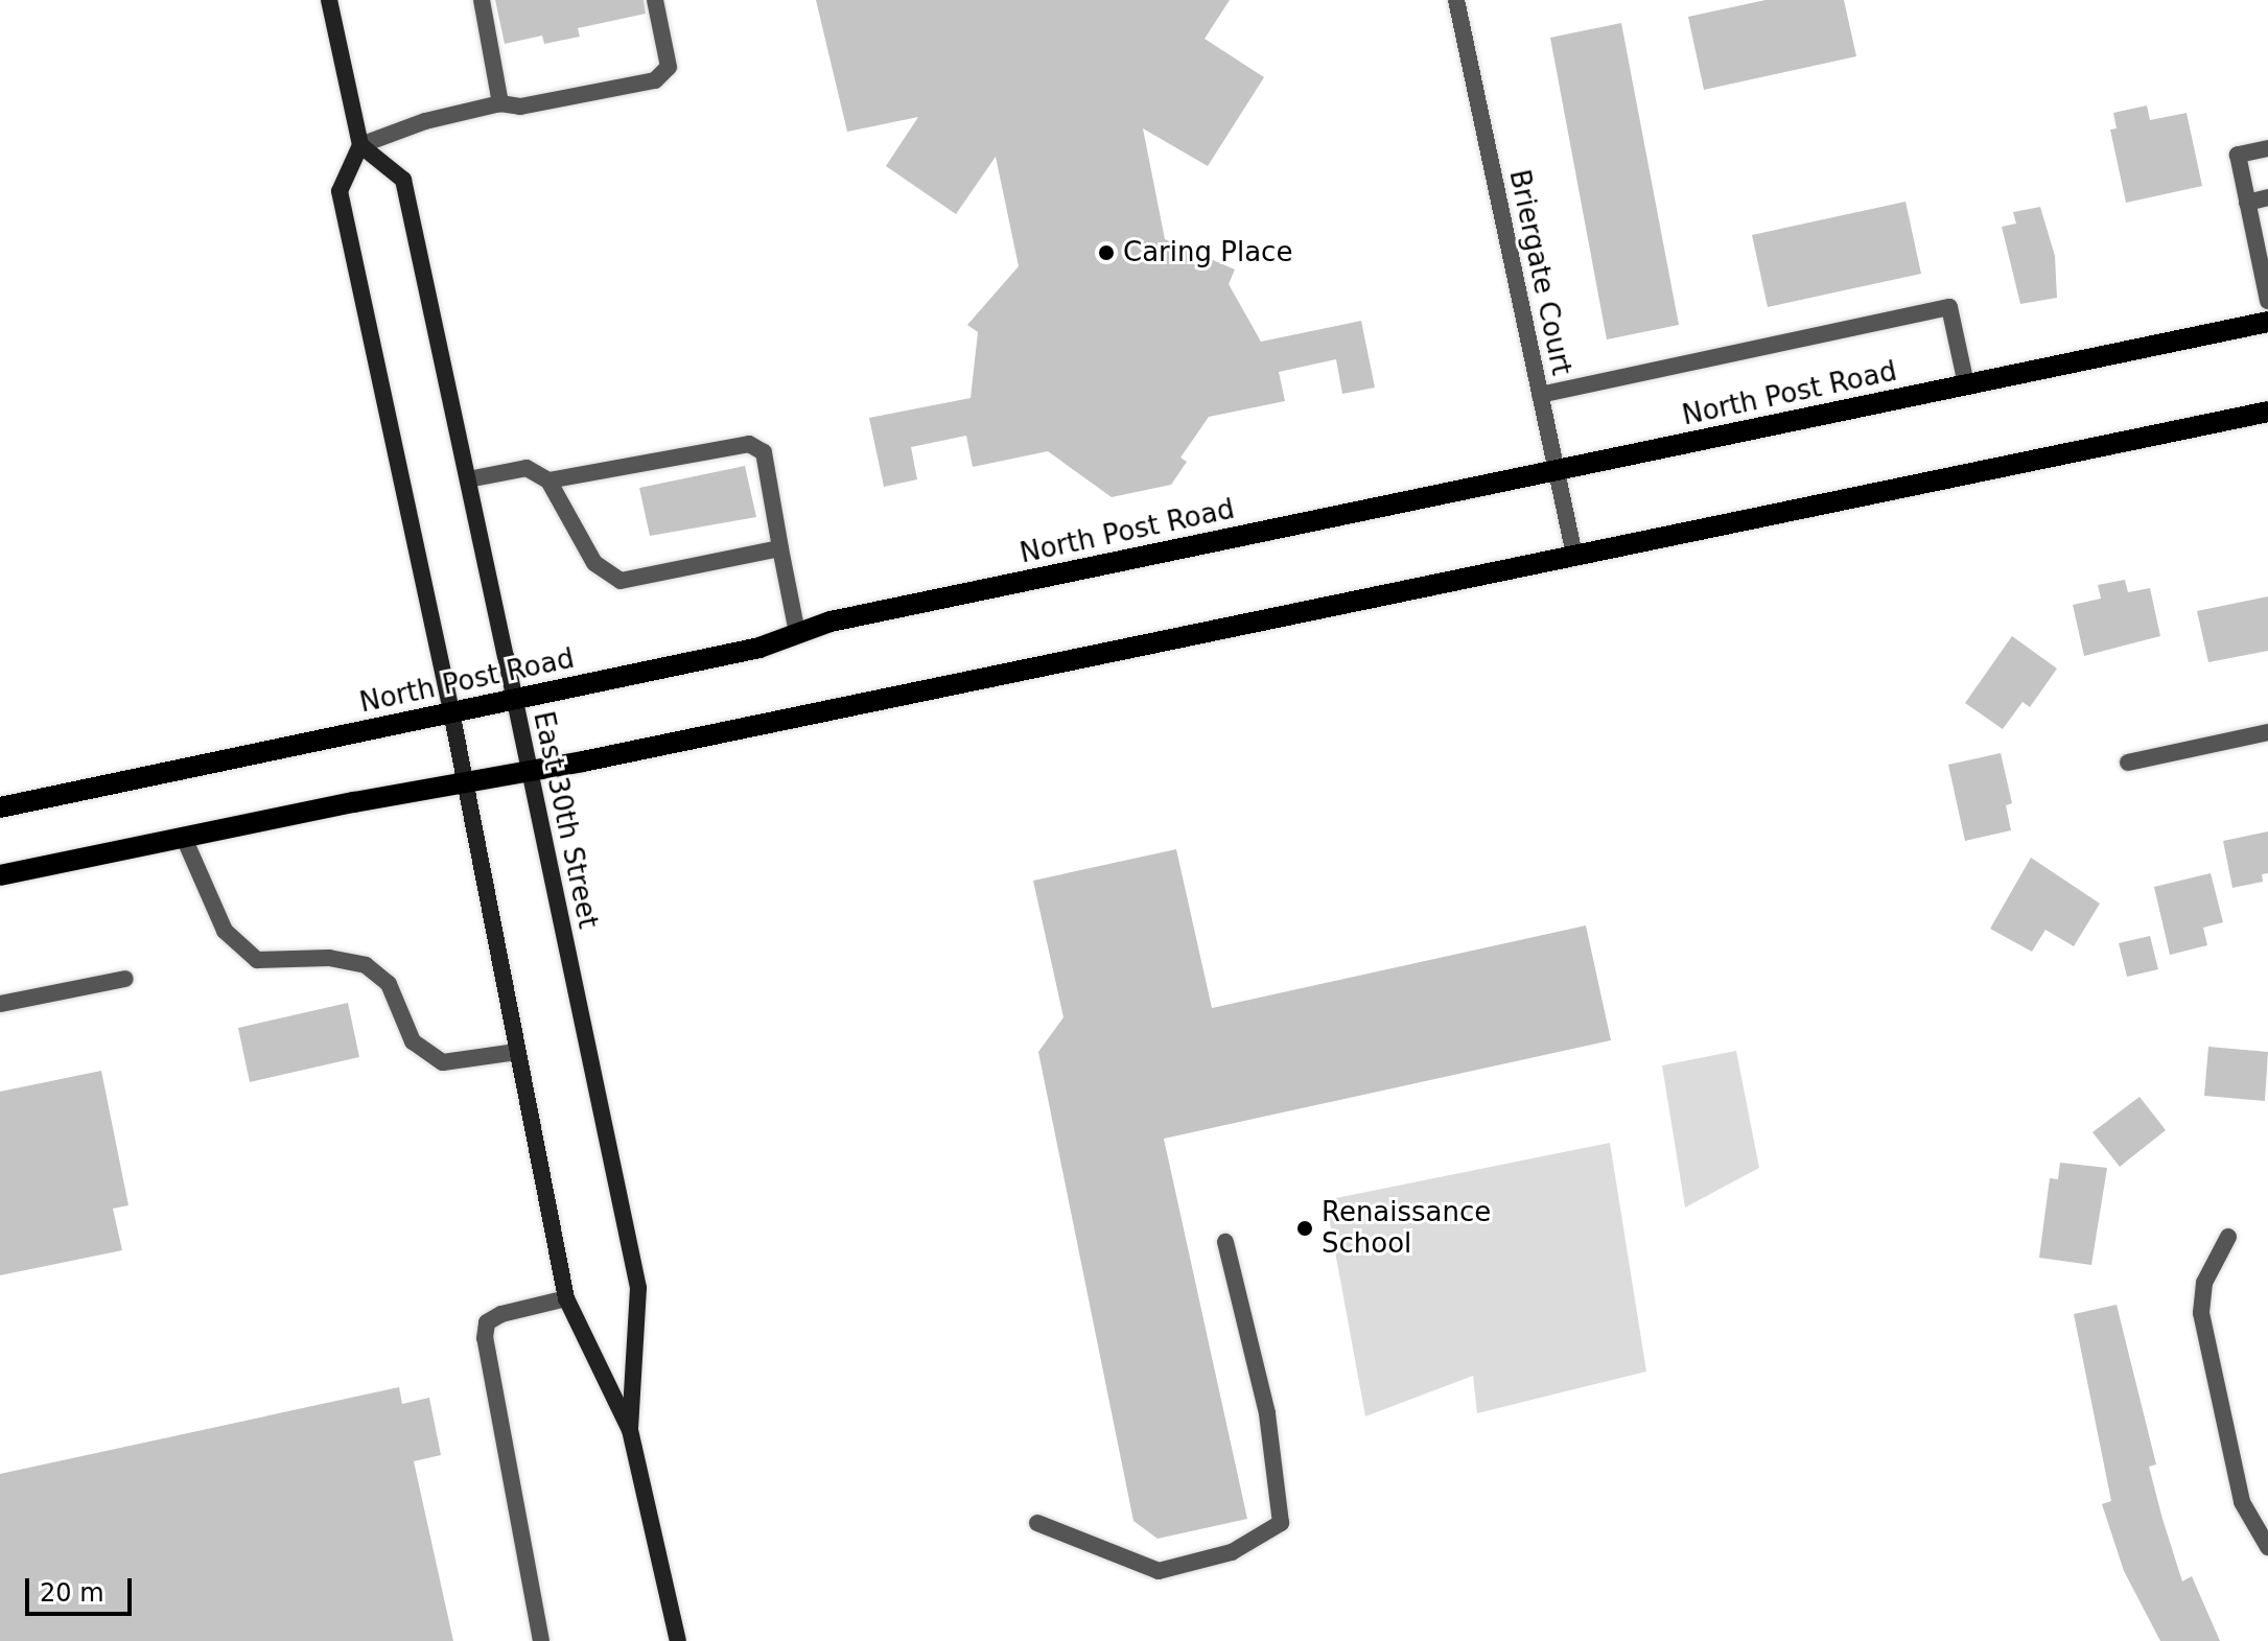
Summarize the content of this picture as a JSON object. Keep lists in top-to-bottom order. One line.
{"streets":{"main road":["North Post Road","East 30th Street"],"street":["Briergate Court"]},"crossings":[["Briergate Court","North Post Road"],["North Post Road","East 30th Street"]],"places":["Caring Place","Renaissance School"],"scale_bar":"20 m"}
